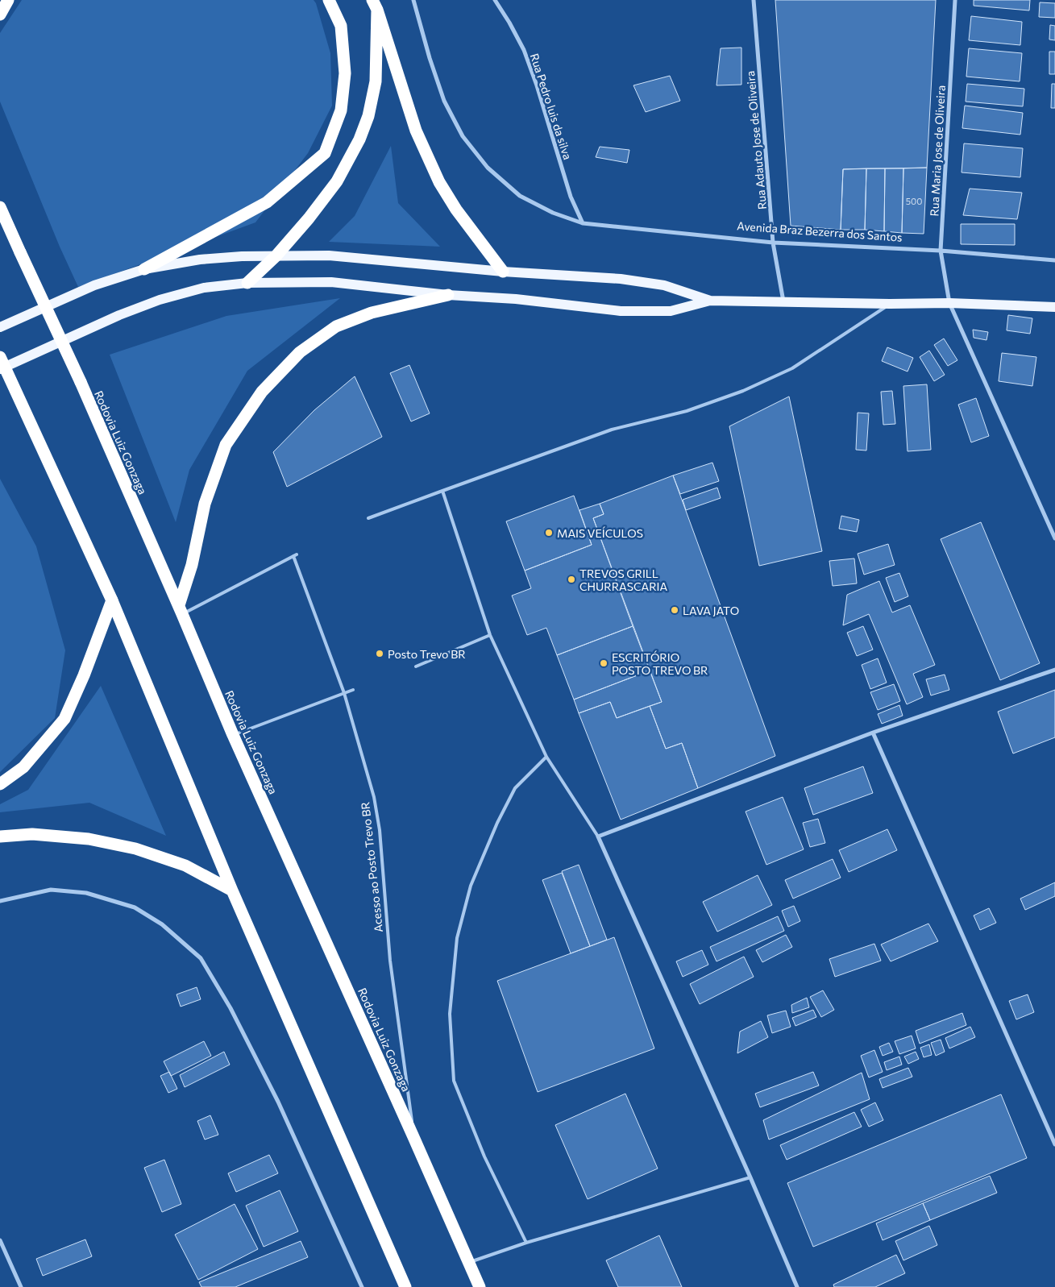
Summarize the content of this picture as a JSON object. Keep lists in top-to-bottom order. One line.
{"streets":{"highway":["Rodovia Luiz Gonzaga"],"street":["Rua Pedro luis da silva","Rua Adauto Jose de Oliveira","Rua Maria Jose de Oliveira","Avenida Braz Bezerra dos Santos"],"lane":["Acesso ao Posto Trevo BR"]},"crossings":[["Rua Pedro luis da silva","Avenida Braz Bezerra dos Santos"],["Rua Adauto Jose de Oliveira","Avenida Braz Bezerra dos Santos"],["Rua Maria Jose de Oliveira","Avenida Braz Bezerra dos Santos"],["Rodovia Luiz Gonzaga","Acesso ao Posto Trevo BR"]],"places":["MAIS VEÍCULOS","TREVOS GRILL CHURRASCARIA","LAVA JATO","Posto Trevo BR","ESCRITÓRIO POSTO TREVO BR"],"house_numbers":["500"]}
